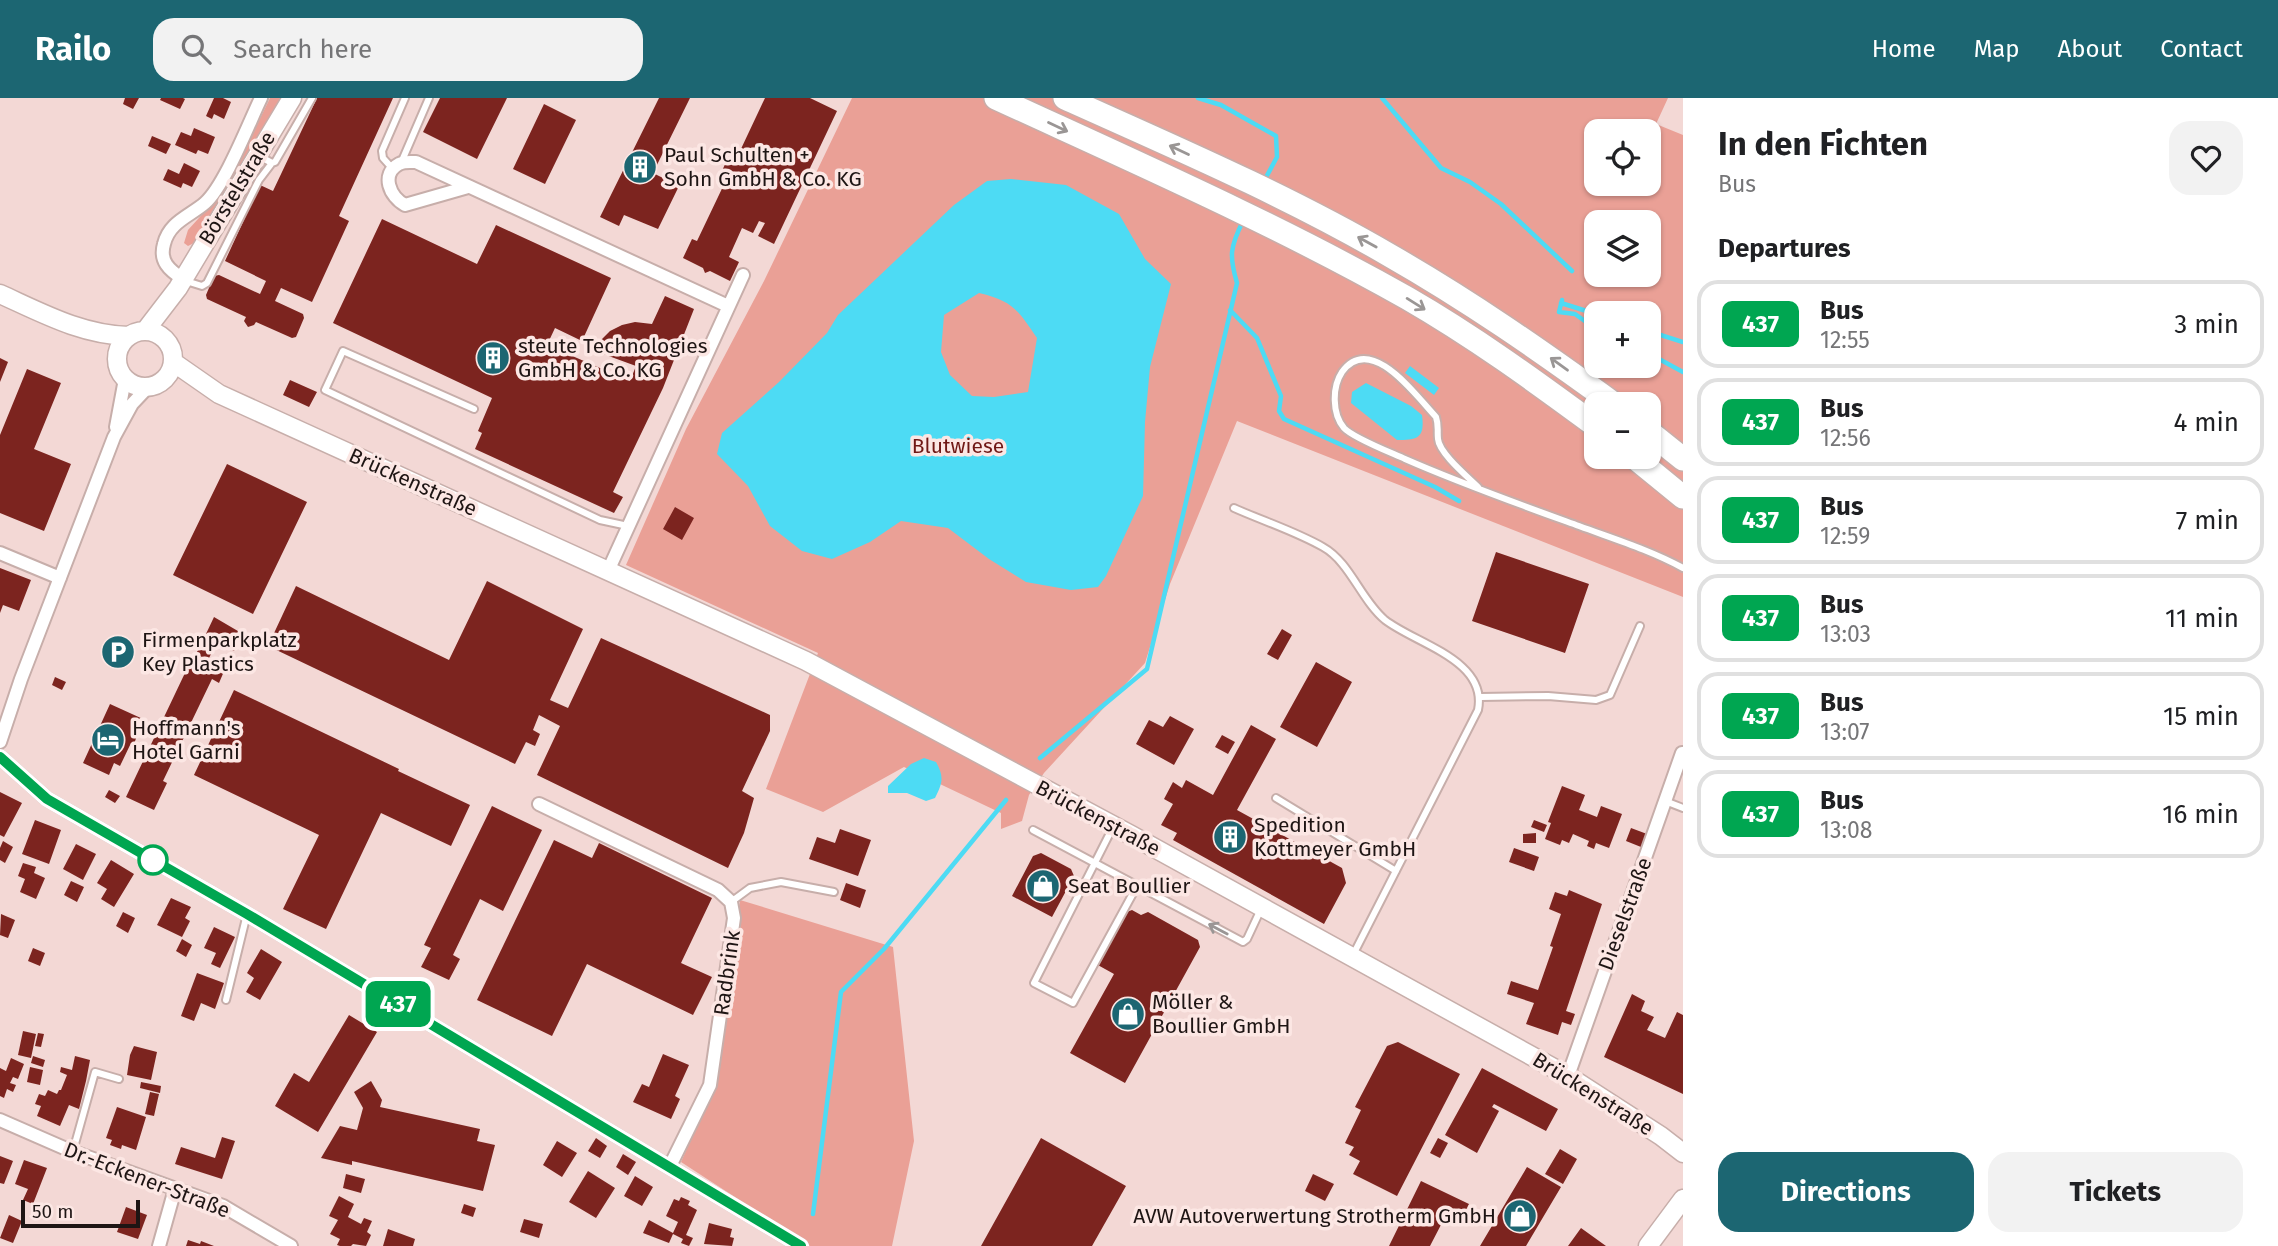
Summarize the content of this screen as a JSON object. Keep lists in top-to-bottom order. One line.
{"streets":{"main road":["Börstelstraße","Brückenstraße"],"street":["Dieselstraße","Radbrink","Dr.-Eckener-Straße"]},"crossings":[["Börstelstraße","Brückenstraße"],["Brückenstraße","Dieselstraße"]],"parks":["Blutwiese"],"places":{"building":["Paul Schulten + Sohn GmbH & Co. KG","steute Technologies GmbH & Co. KG","Spedition Kottmeyer GmbH"],"parking":["Firmenparkplatz Key Plastics"],"hotel":["Hoffmann's Hotel Garni"],"shop":["Seat Boullier","Möller & Boullier GmbH","AVW Autoverwertung Strotherm GmbH"]},"lines":["bus line 437"],"scale_bar":"50 m","page":{"header":"Railo","search":"Search here","nav":["Home","Map","About","Contact"],"on_map":"437","heading":[["In den Fichten","Bus"],"Departures"],"map_buttons":["+","−"],"list":[{"mark":"437","name":"Bus","note":"12:55","value":"3 min"},{"mark":"437","name":"Bus","note":"12:56","value":"4 min"},{"mark":"437","name":"Bus","note":"12:59","value":"7 min"},{"mark":"437","name":"Bus","note":"13:03","value":"11 min"},{"mark":"437","name":"Bus","note":"13:07","value":"15 min"},{"mark":"437","name":"Bus","note":"13:08","value":"16 min"}],"buttons":["Directions","Tickets"],"scale":"50 m"}}
